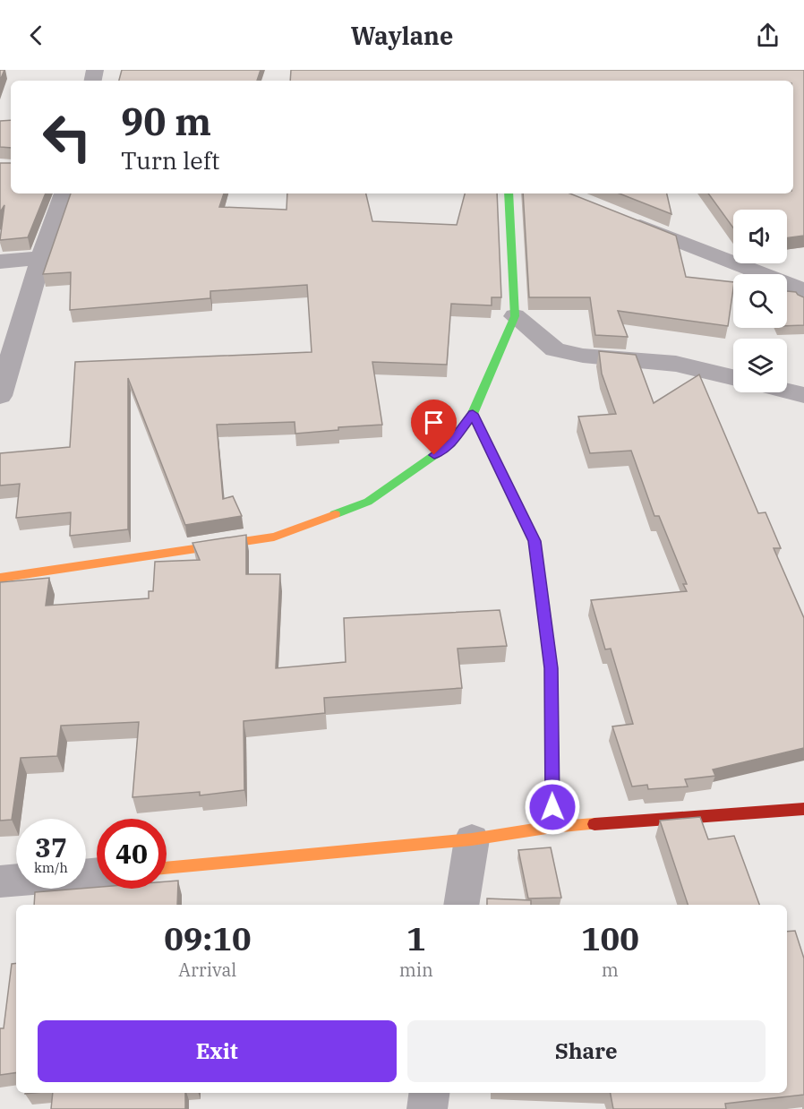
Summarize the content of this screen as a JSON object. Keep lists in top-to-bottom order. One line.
{"page":{"header":"Waylane","turn":["90 m","Turn left"],"speed":"37 km/h","limit":"40","eta":["09:10","Arrival","1","min","100","m"],"buttons":["Exit","Share"]}}
